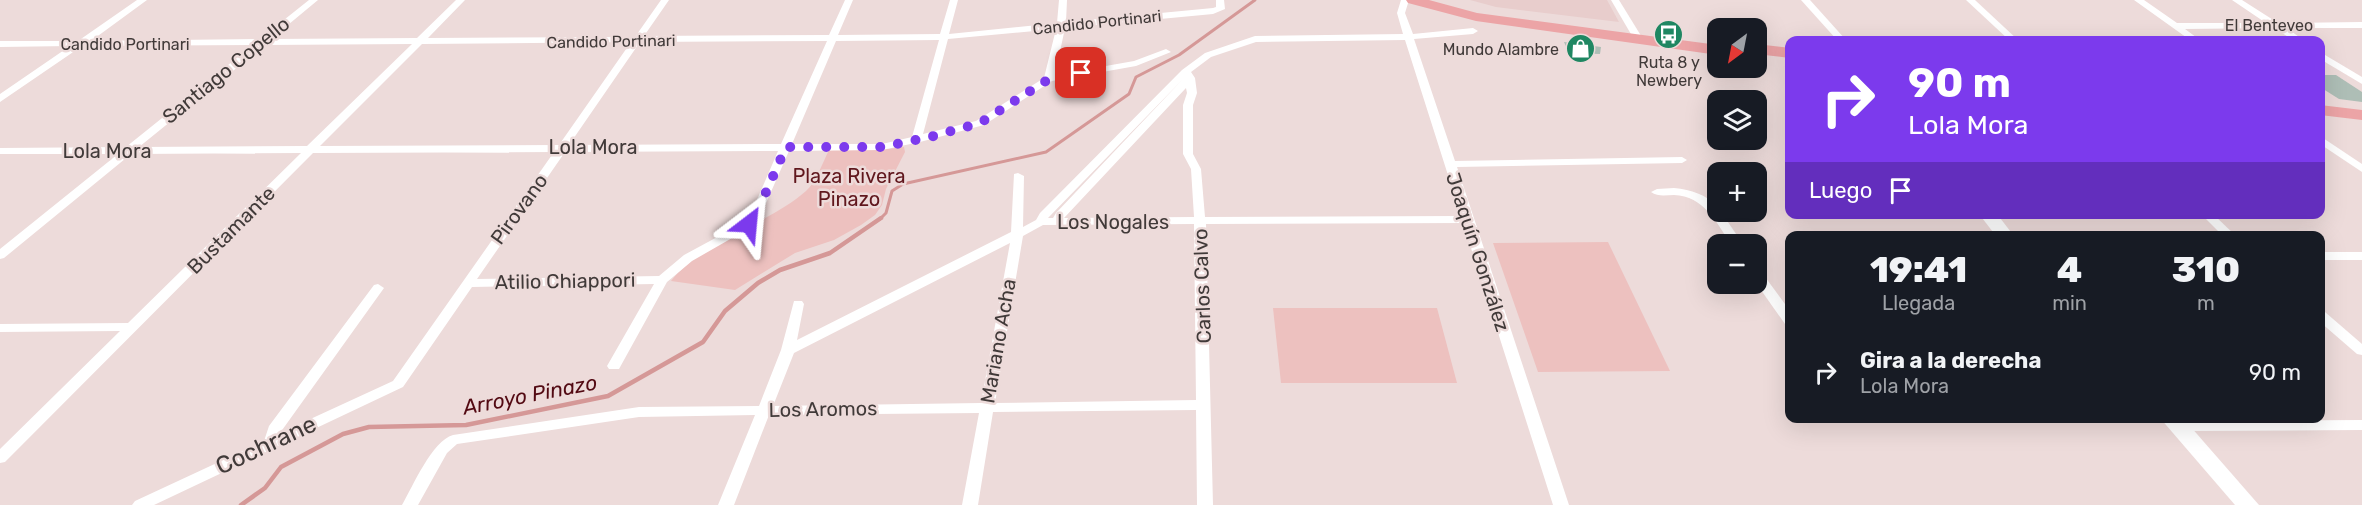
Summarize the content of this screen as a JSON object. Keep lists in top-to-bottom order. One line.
{"streets":{"street":["Candido Portinari","El Benteveo","Santiago Copello","Lola Mora","Pirovano","Los Nogales","Bustamante","Joaquín González","Atilio Chiappori","Carlos Calvo","Mariano Acha","Los Aromos","Cochrane"]},"crossings":[["Candido Portinari","Santiago Copello"],["Candido Portinari","Pirovano"],["Candido Portinari","Bustamante"],["Santiago Copello","Lola Mora"],["Lola Mora","Pirovano"],["Lola Mora","Bustamante"],["Pirovano","Atilio Chiappori"],["Pirovano","Cochrane"],["Los Nogales","Joaquín González"],["Los Nogales","Carlos Calvo"],["Los Nogales","Mariano Acha"],["Carlos Calvo","Los Aromos"],["Mariano Acha","Los Aromos"]],"water":["Arroyo Pinazo"],"parks":["Plaza Rivera Pinazo"],"places":{"bus stop":["Ruta 8 y Newbery"],"shop":["Mundo Alambre"]},"north":"bottom left","page":{"map_buttons":["+","−"],"turn":["90 m","Lola Mora"],"then":"Luego","eta":["19:41","Llegada","4","min","310","m"],"list":[{"name":"Gira a la derecha","note":"Lola Mora","value":"90 m"}]}}
